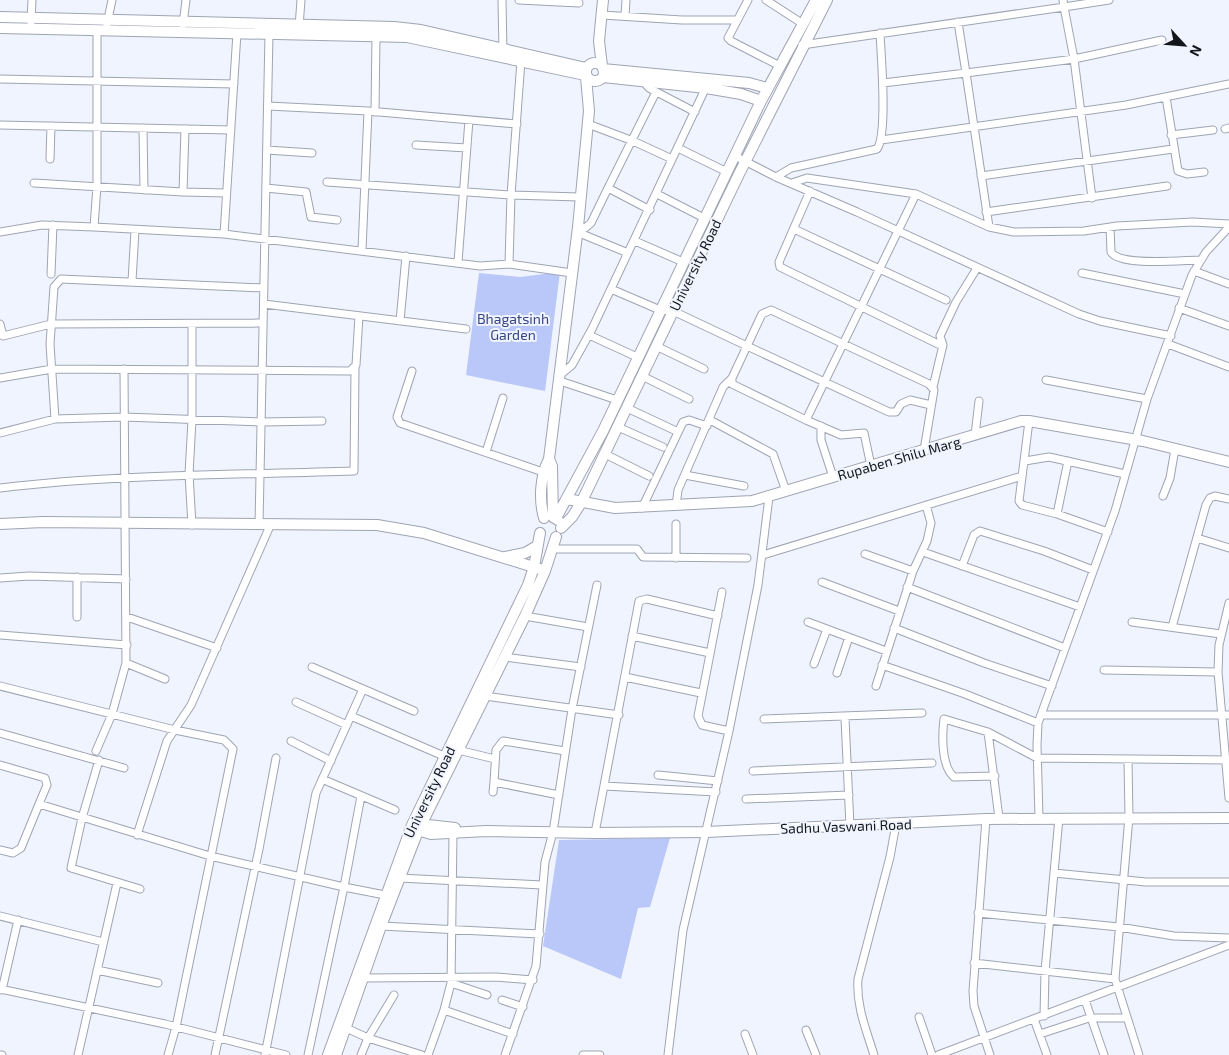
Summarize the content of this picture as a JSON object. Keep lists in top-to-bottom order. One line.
{"streets":{"street":["University Road","Rupaben Shilu Marg","Sadhu Vaswani Road"]},"crossings":[["University Road","Rupaben Shilu Marg"],["University Road","Sadhu Vaswani Road"]],"parks":["Bhagatsinh Garden"],"north":"bottom right"}
